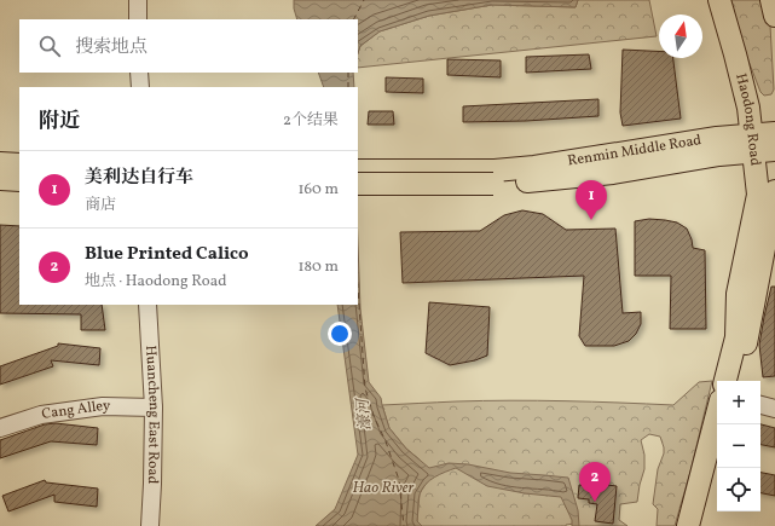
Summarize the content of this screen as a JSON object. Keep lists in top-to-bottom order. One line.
{"streets":{"main road":["Haodong Road","Renmin Middle Road"],"street":["Cang Alley","Huancheng East Road"]},"crossings":[["Haodong Road","Renmin Middle Road"],["Cang Alley","Huancheng East Road"]],"water":["濠河","Hao River"],"north":"top","page":{"search":"搜索地点","heading":["附近","2个结果"],"list":[{"mark":"1","name":"美利达自行车","note":"商店","value":"160 m"},{"mark":"2","name":"Blue Printed Calico","note":"地点 · Haodong Road","value":"180 m"}],"pins":["1","2"],"map_buttons":["+","−"]}}
